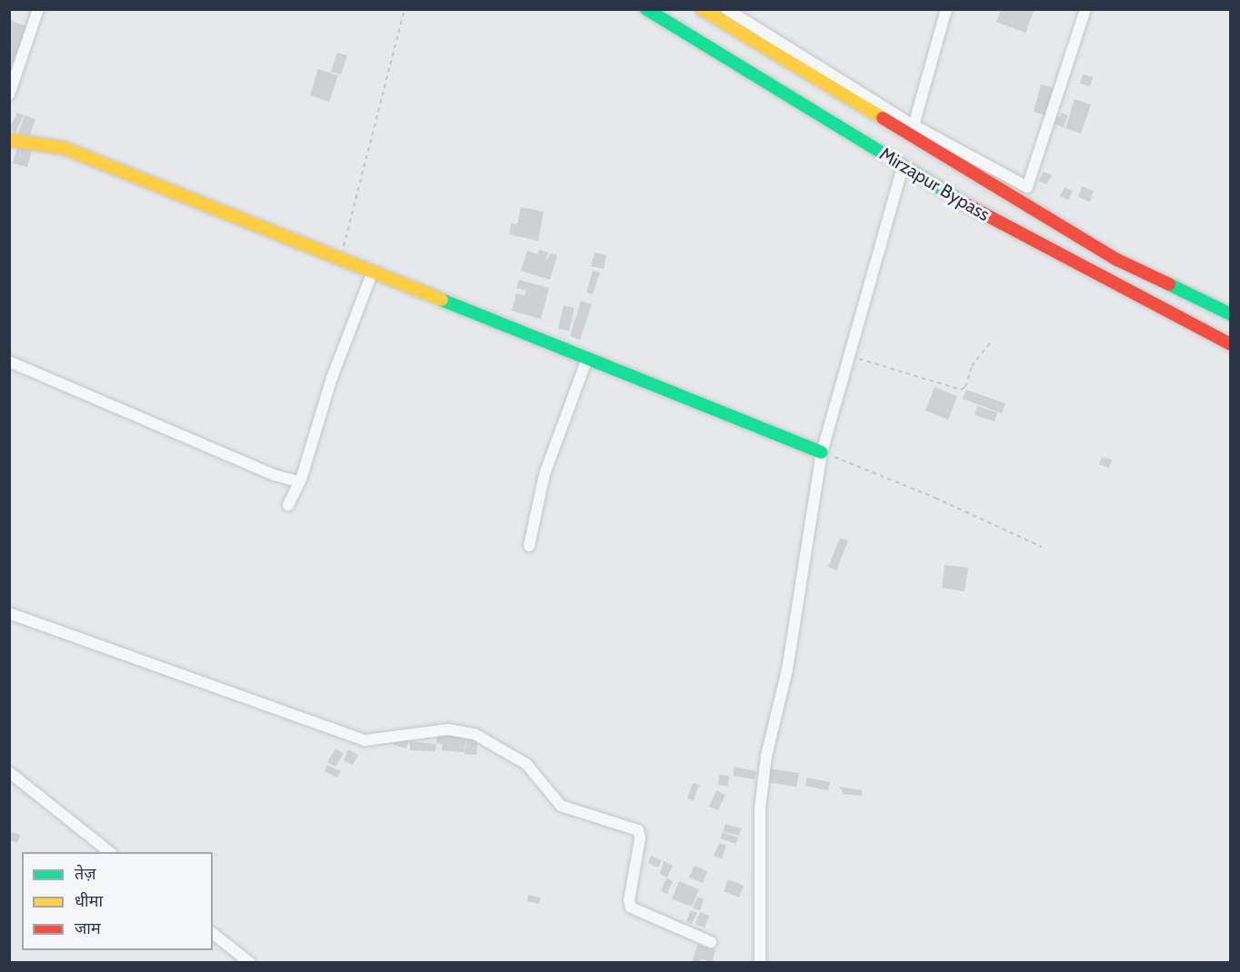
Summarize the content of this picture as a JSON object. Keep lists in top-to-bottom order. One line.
{"streets":{"main road":["Mirzapur Bypass"]},"legend":["तेज़","धीमा","जाम"]}
